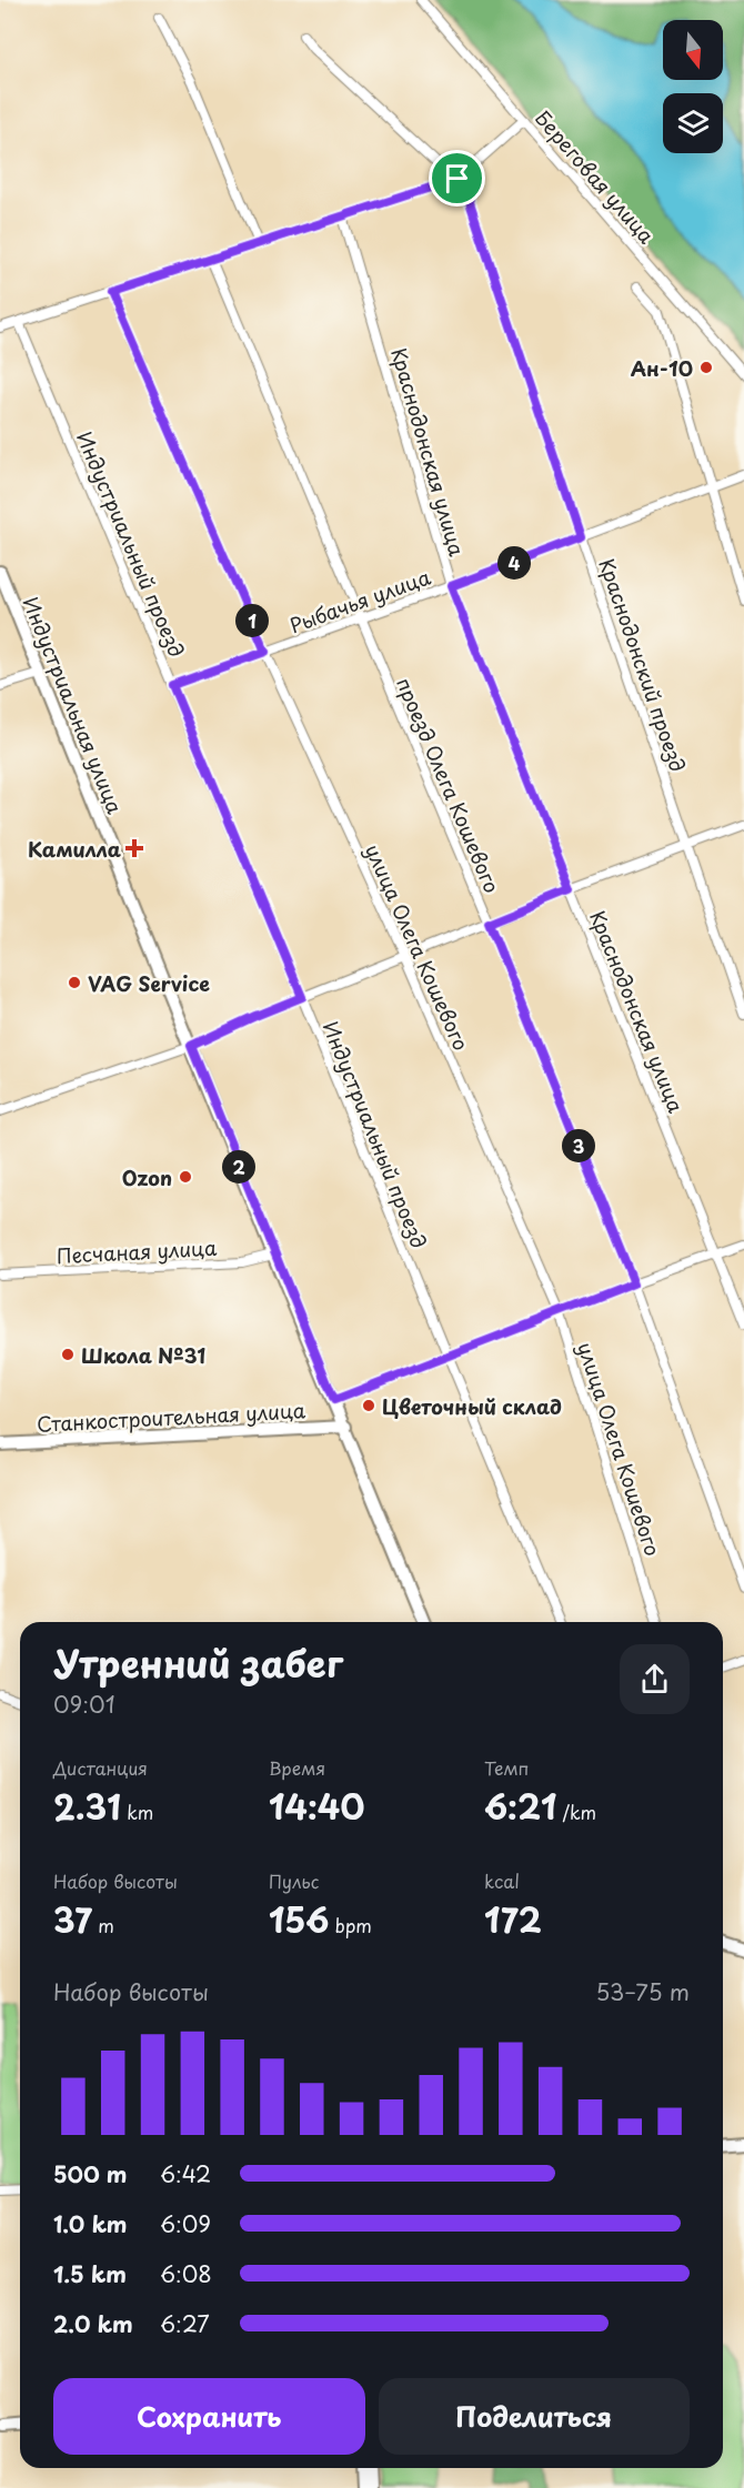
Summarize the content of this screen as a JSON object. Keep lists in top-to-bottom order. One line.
{"streets":{"main road":["Индустриальная улица","Станкостроительная улица"],"street":["Береговая улица","Краснодонская улица","Индустриальный проезд","Рыбачья улица","Краснодонский проезд","проезд Олега Кошевого","улица Олега Кошевого","Песчаная улица"]},"crossings":[["Краснодонская улица","Рыбачья улица"],["Индустриальный проезд","Рыбачья улица"],["Рыбачья улица","Краснодонский проезд"],["Рыбачья улица","проезд Олега Кошевого"],["Рыбачья улица","улица Олега Кошевого"],["Индустриальная улица","Песчаная улица"],["Индустриальная улица","Станкостроительная улица"]],"places":{"other":["Ан-10","VAG Service","Ozon","Школа №31","Цветочный склад"],"health":["Камилла"]},"north":"bottom","page":{"pins":["4","1","3","2"],"heading":["Утренний забег","09:01"],"stats":[["Дистанция","2.31 km"],["Время","14:40"],["Темп","6:21 /km"],["Набор высоты","37 m"],["Пульс","156 bpm"],["kcal","172"]],"chart":["Набор высоты","53–75 m"],"list":[{"name":"500 m","note":"6:42"},{"name":"1.0 km","note":"6:09"},{"name":"1.5 km","note":"6:08"},{"name":"2.0 km","note":"6:27"}],"buttons":["Сохранить","Поделиться"]}}
